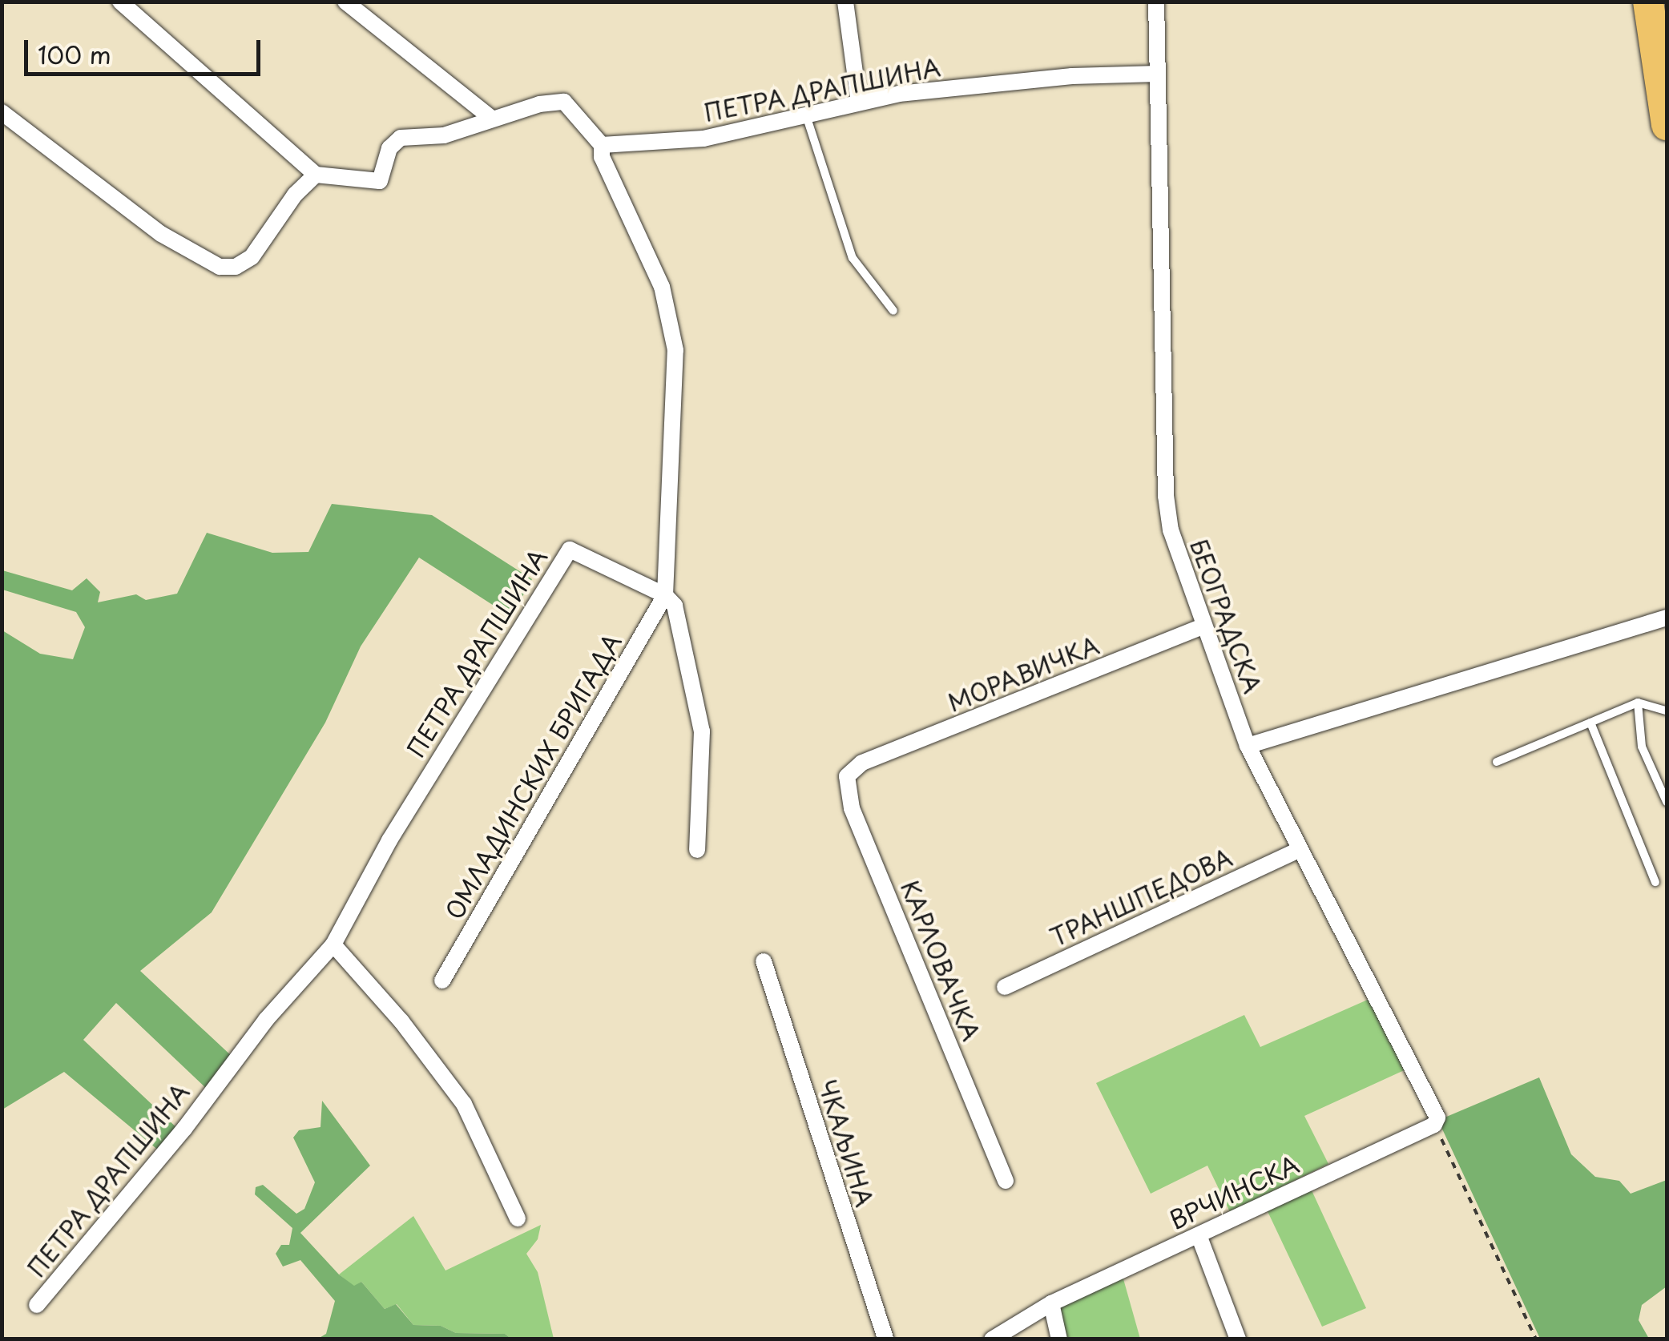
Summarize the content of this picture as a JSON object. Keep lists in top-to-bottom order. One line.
{"streets":{"street":["ПЕТРА ДРАПШИНА","БЕОГРАДСКА","МОРАВИЧКА","ОМЛАДИНСКИХ БРИГАДА","ТРАНШПЕДОВА","КАРЛОВАЧКА","ЧКАЉИНА","ВРЧИНСКА"]},"crossings":[["ПЕТРА ДРАПШИНА","БЕОГРАДСКА"],["ПЕТРА ДРАПШИНА","ОМЛАДИНСКИХ БРИГАДА"],["БЕОГРАДСКА","МОРАВИЧКА"],["БЕОГРАДСКА","ТРАНШПЕДОВА"],["БЕОГРАДСКА","ВРЧИНСКА"],["МОРАВИЧКА","КАРЛОВАЧКА"]],"scale_bar":"100 m"}
